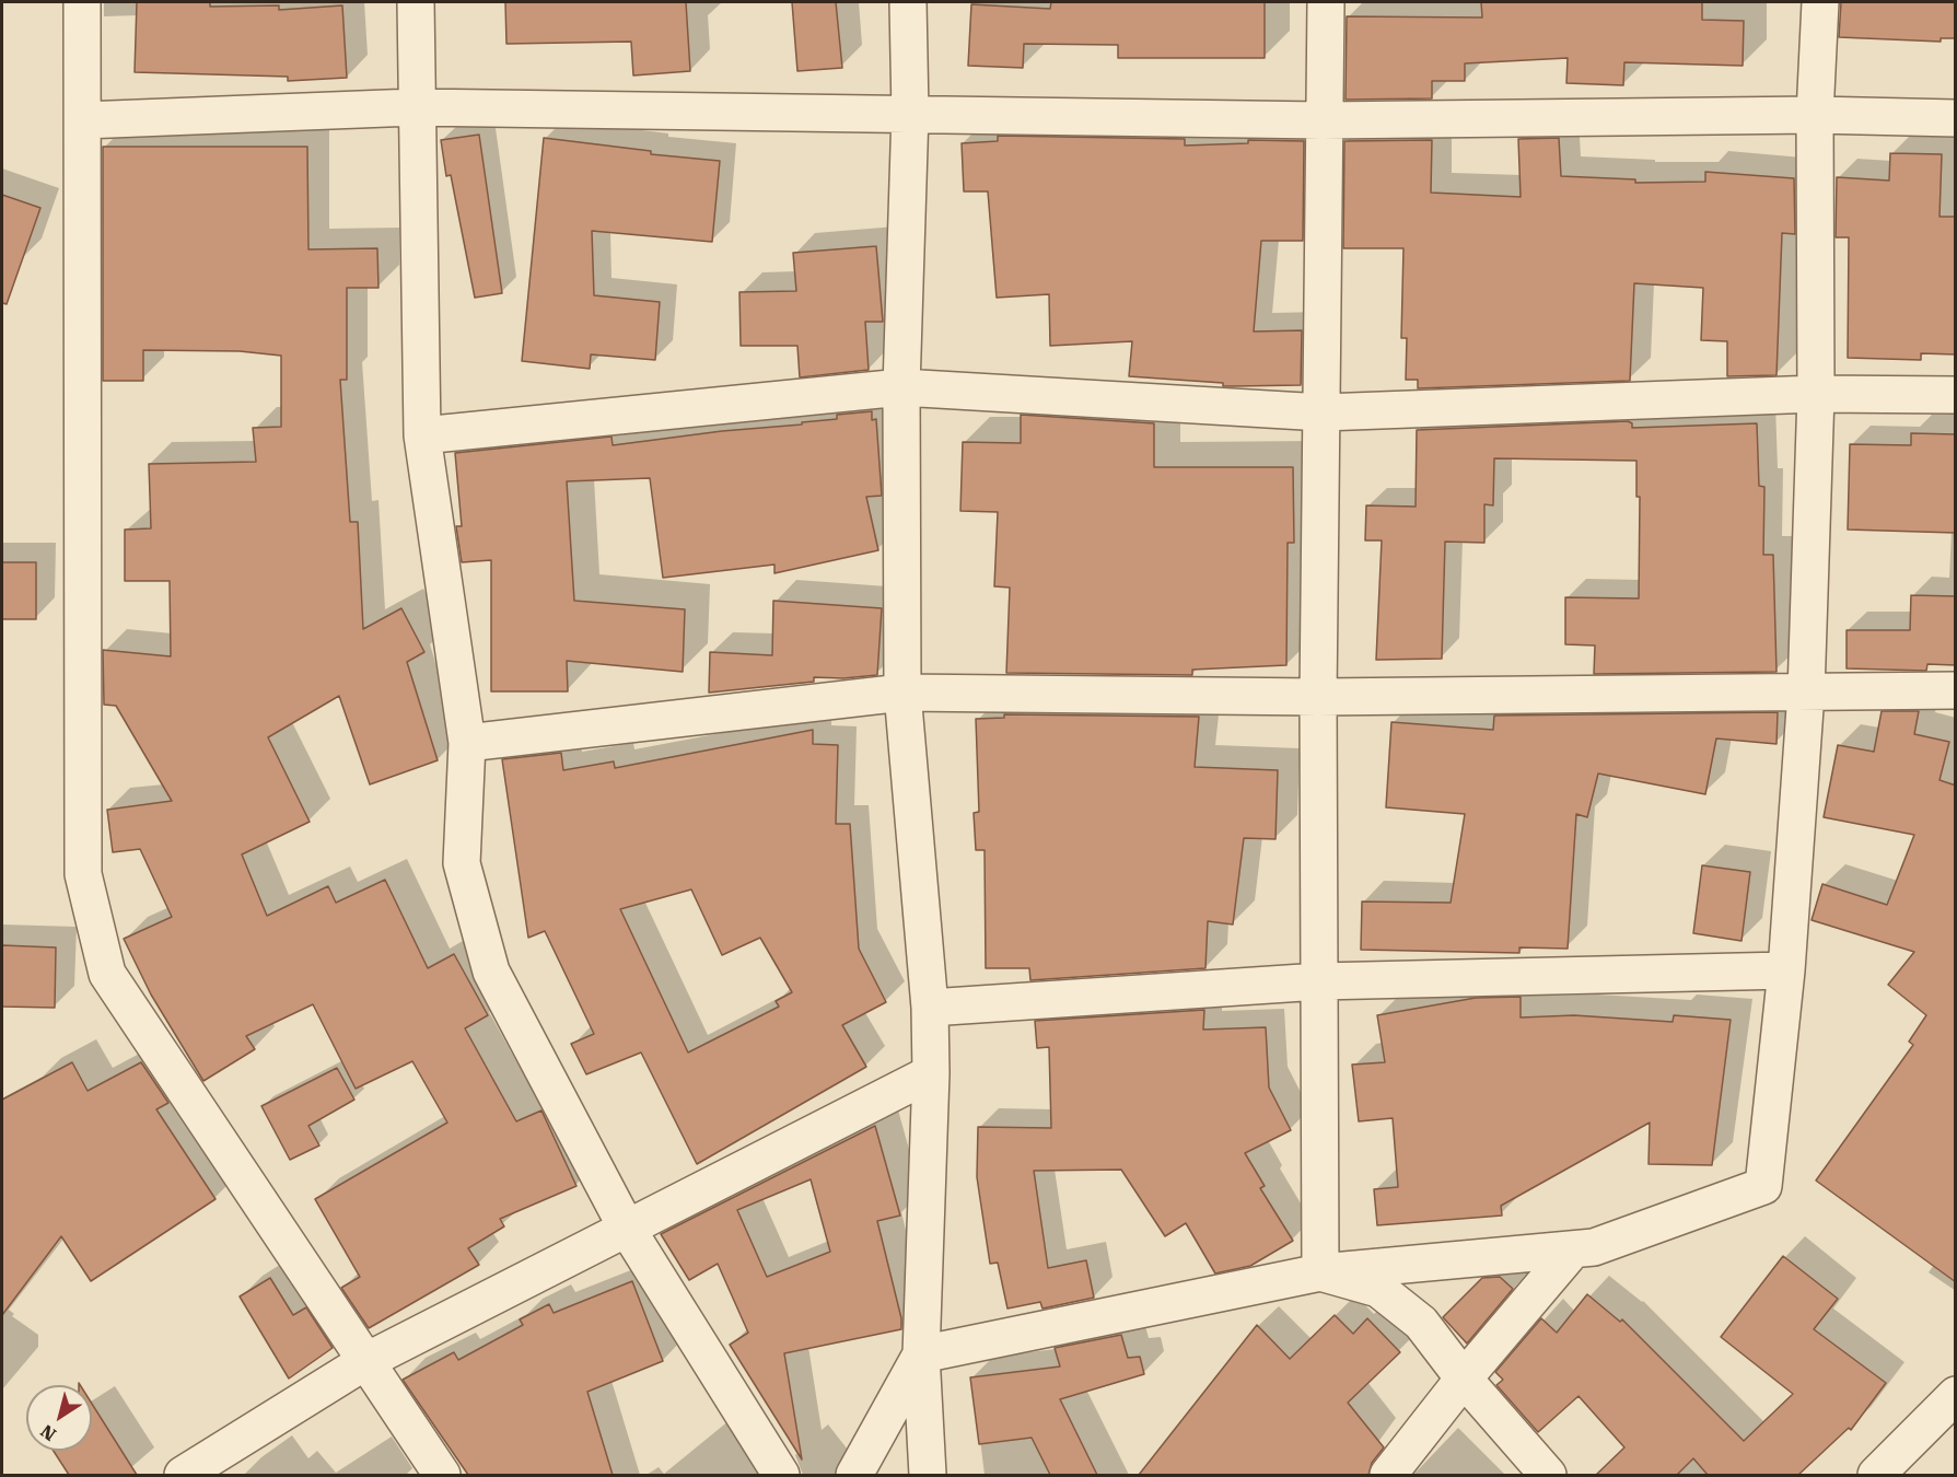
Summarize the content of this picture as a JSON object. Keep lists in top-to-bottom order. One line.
{"north":"bottom left"}
